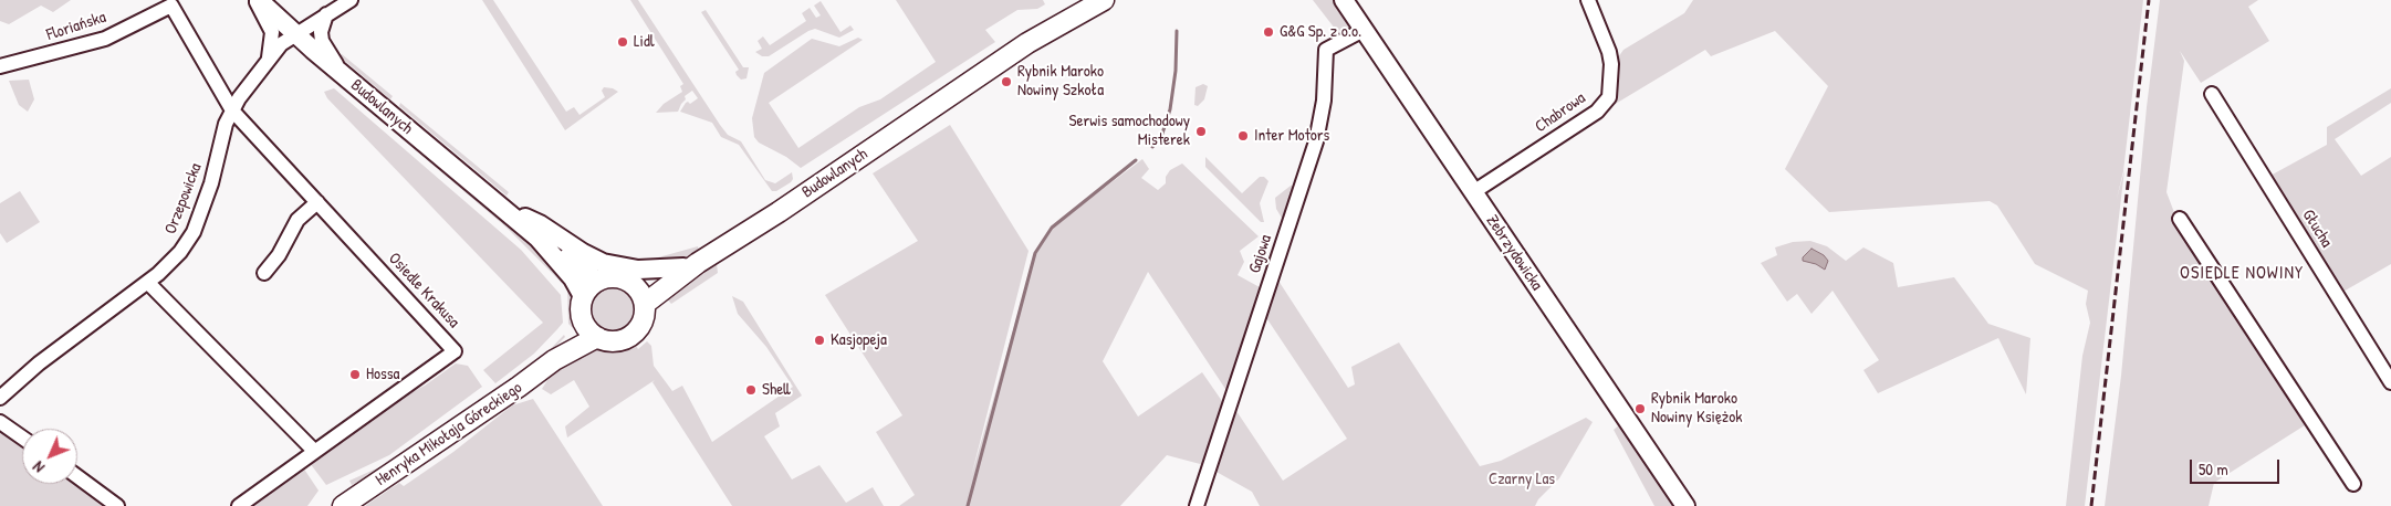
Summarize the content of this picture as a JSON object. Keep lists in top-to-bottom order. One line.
{"streets":{"main road":["Budowlanych","Henryka Mikołaja Góreckiego"],"street":["Floriańska","Chabrowa","Orzepowicka","Głucha","Zebrzydowicka","Gajowa","Osiedle Krakusa"]},"crossings":[["Floriańska","Orzepowicka"],["Floriańska","Osiedle Krakusa"],["Budowlanych","Orzepowicka"],["Budowlanych","Henryka Mikołaja Góreckiego"],["Chabrowa","Zebrzydowicka"],["Orzepowicka","Osiedle Krakusa"],["Zebrzydowicka","Gajowa"]],"districts":["OSIEDLE NOWINY"],"parks":["Czarny Las"],"places":["G&G Sp. z o.o.","Lidl","Rybnik Maroko Nowiny Szkoła","Serwis samochodowy Misterek","Inter Motors","Kasjopeja","Hossa","Shell","Rybnik Maroko Nowiny Księżok"],"scale_bar":"50 m","north":"bottom left"}
